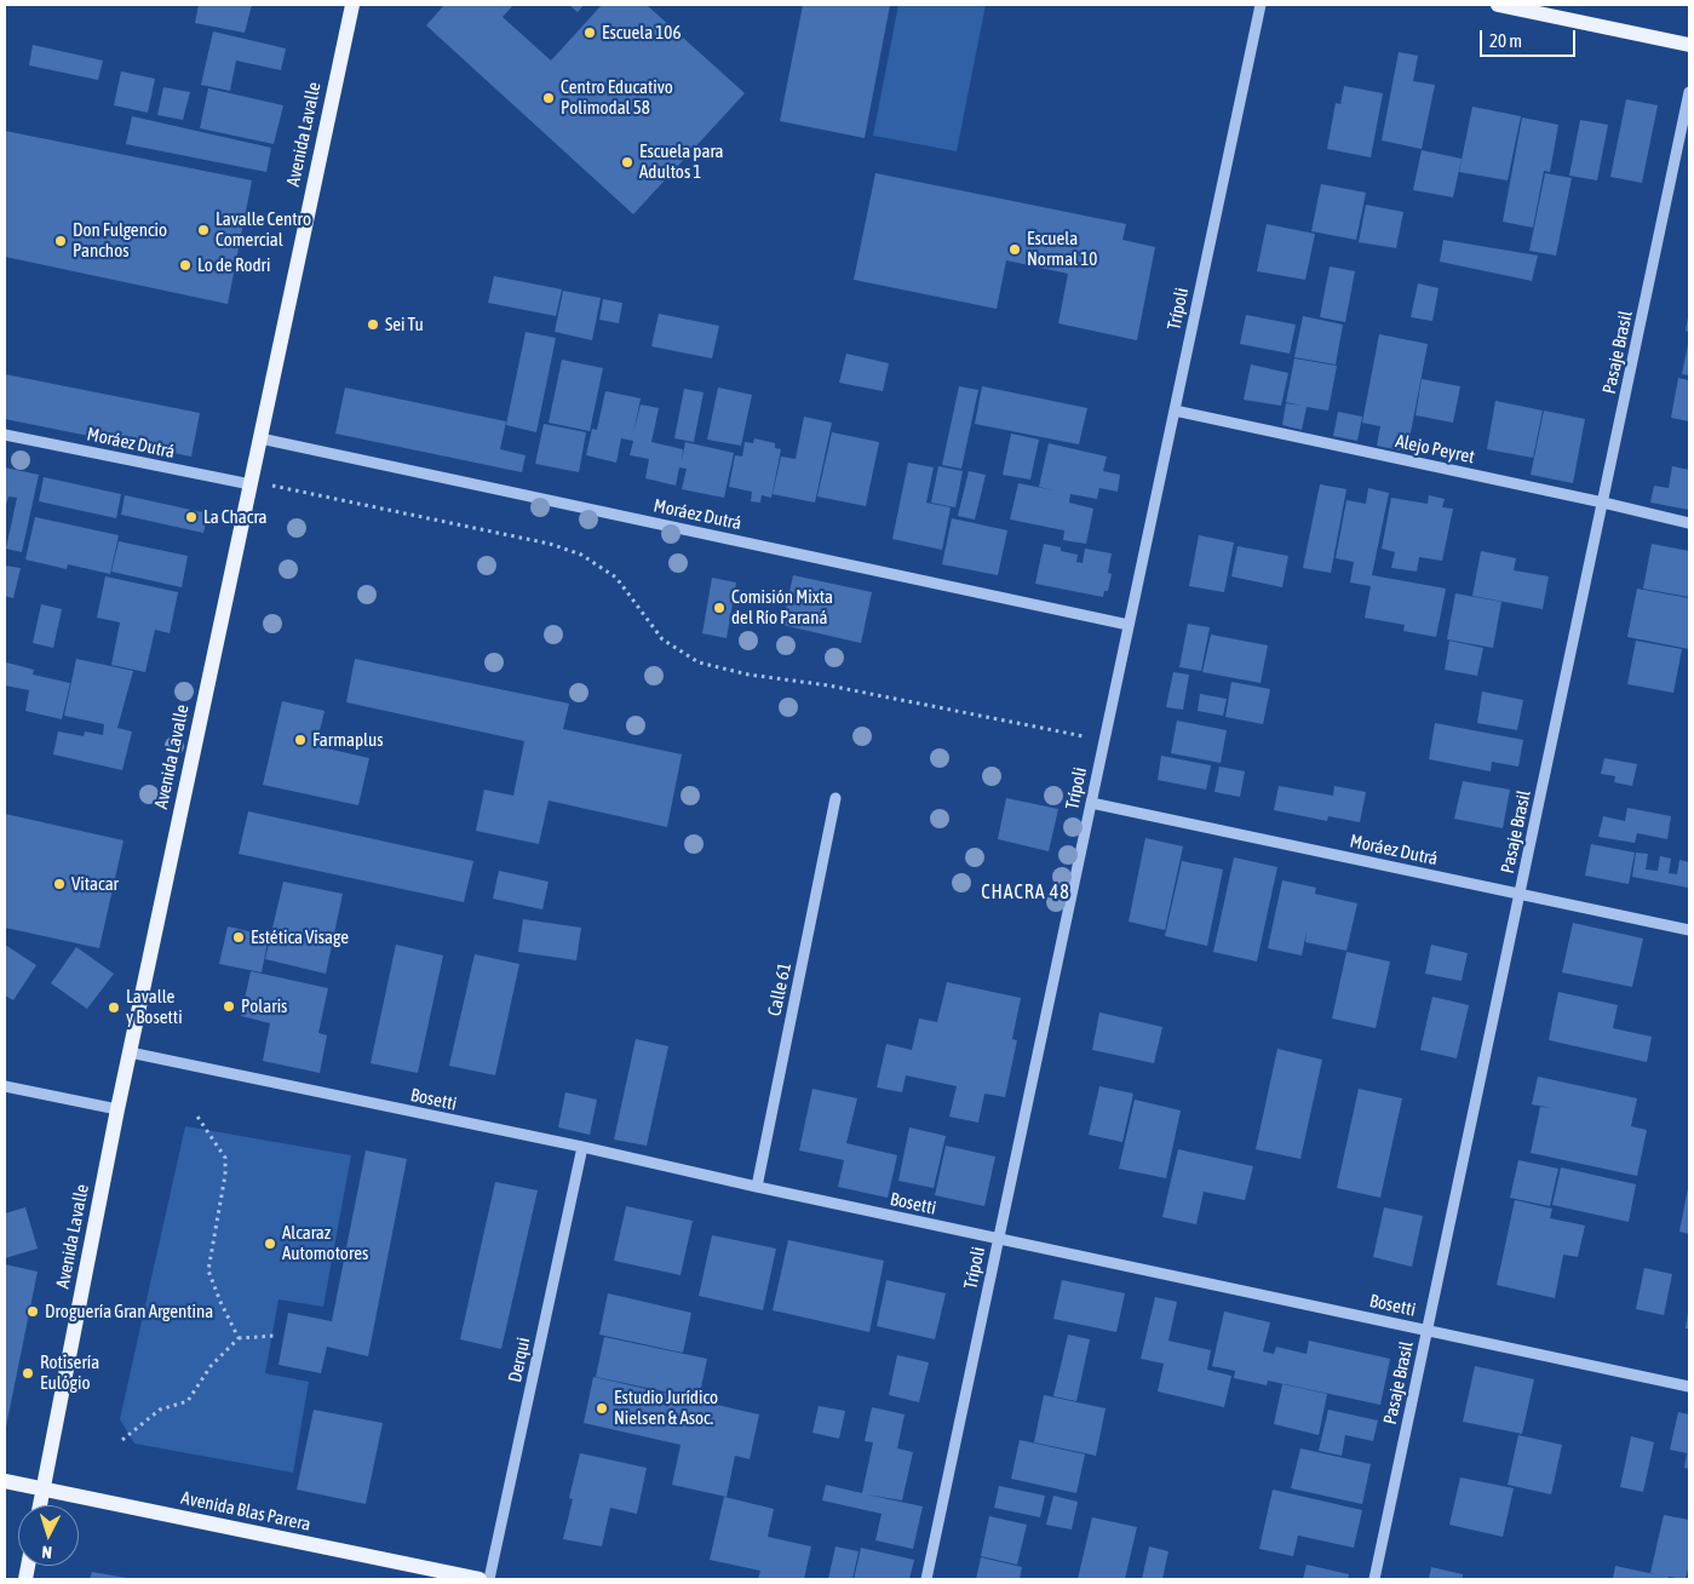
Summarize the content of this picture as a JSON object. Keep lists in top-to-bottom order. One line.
{"streets":{"main road":["Avenida Lavalle","Avenida Blas Parera"],"street":["Trípoli","Pasaje Brasil","Moráez Dutrá","Alejo Peyret","Calle 61","Bosetti","Derqui"]},"crossings":[["Avenida Lavalle","Moráez Dutrá"],["Avenida Lavalle","Bosetti"],["Avenida Lavalle","Avenida Blas Parera"],["Trípoli","Moráez Dutrá"],["Trípoli","Alejo Peyret"],["Trípoli","Bosetti"],["Pasaje Brasil","Moráez Dutrá"],["Pasaje Brasil","Alejo Peyret"],["Pasaje Brasil","Bosetti"],["Calle 61","Bosetti"],["Bosetti","Derqui"]],"districts":["CHACRA 48"],"places":["Escuela 106","Centro Educativo Polimodal 58","Escuela para Adultos 1","Lavalle Centro Comercial","Don Fulgencio Panchos","Escuela Normal 10","Lo de Rodri","Sei Tu","La Chacra","Comisión Mixta del Río Paraná","Farmaplus","Vitacar","Estética Visage","Polaris","Lavalle y Bosetti","Alcaraz Automotores","Droguería Gran Argentina","Rotisería Eulógio","Estudio Jurídico Nielsen & Asoc."],"scale_bar":"20 m","north":"bottom"}
